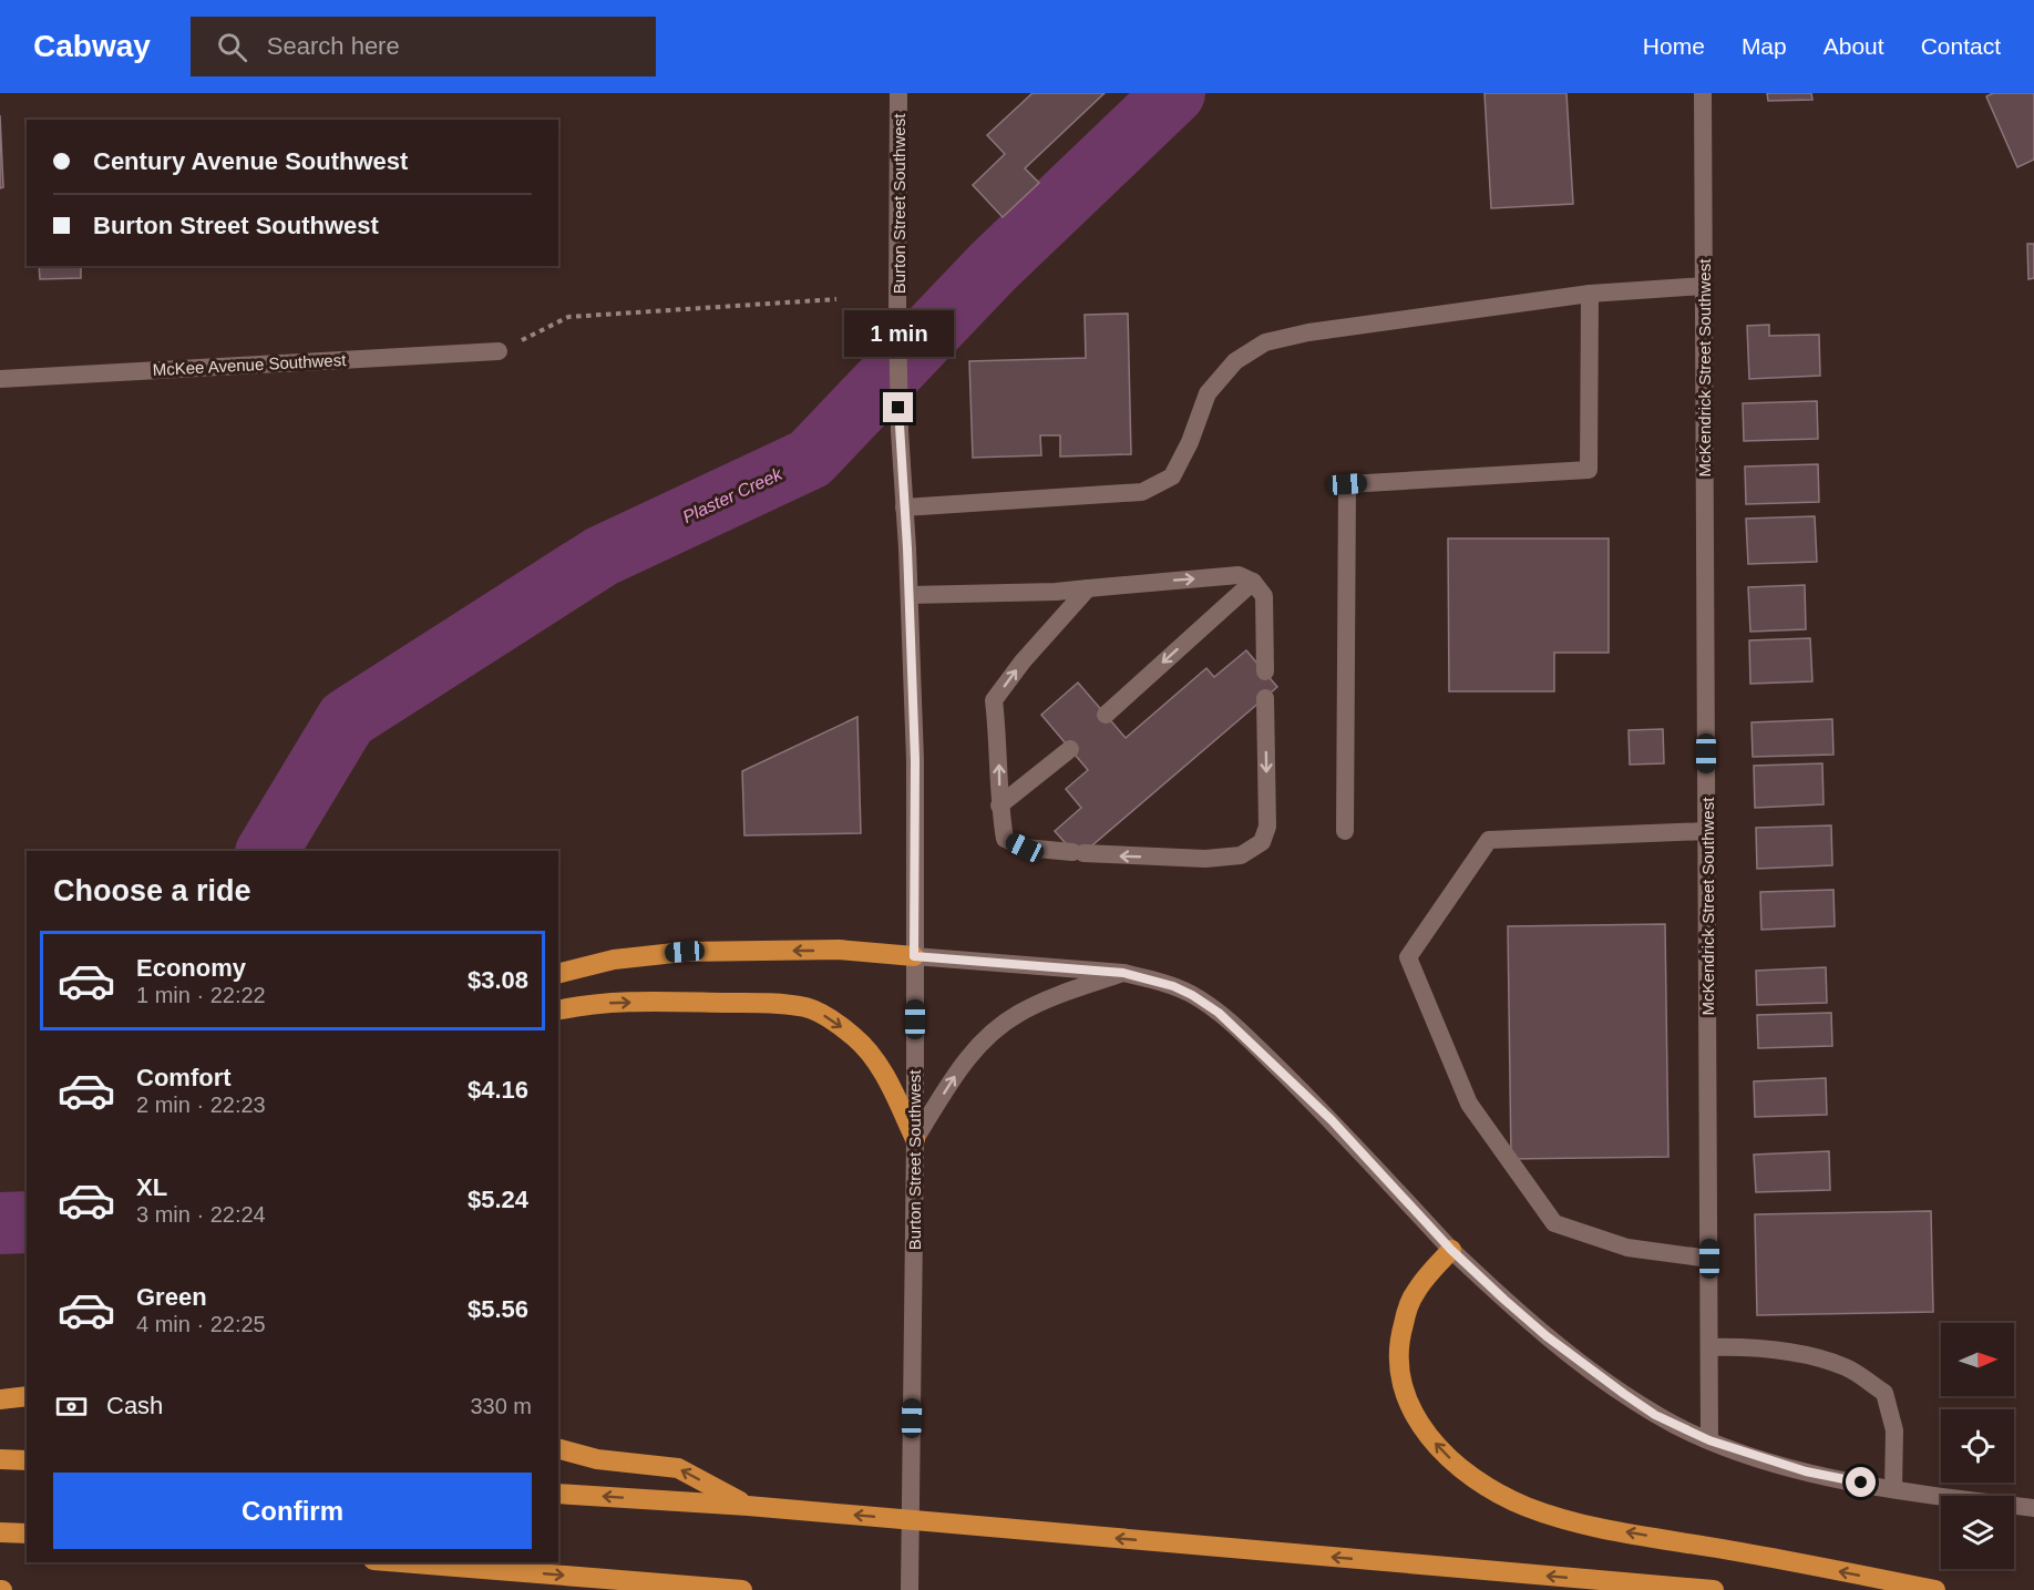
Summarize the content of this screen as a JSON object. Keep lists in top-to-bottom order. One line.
{"streets":{"street":["Burton Street Southwest","McKee Avenue Southwest","McKendrick Street Southwest"]},"water":["Plaster Creek"],"north":"right","page":{"header":"Cabway","search":"Search here","nav":["Home","Map","About","Contact"],"banner":["Century Avenue Southwest","Burton Street Southwest"],"bubble":"1 min","heading":"Choose a ride","list":[{"name":"Economy","note":"1 min · 22:22","value":"$3.08"},{"name":"Comfort","note":"2 min · 22:23","value":"$4.16"},{"name":"XL","note":"3 min · 22:24","value":"$5.24"},{"name":"Green","note":"4 min · 22:25","value":"$5.56"}],"pay":["Cash","330 m"],"buttons":"Confirm"}}
